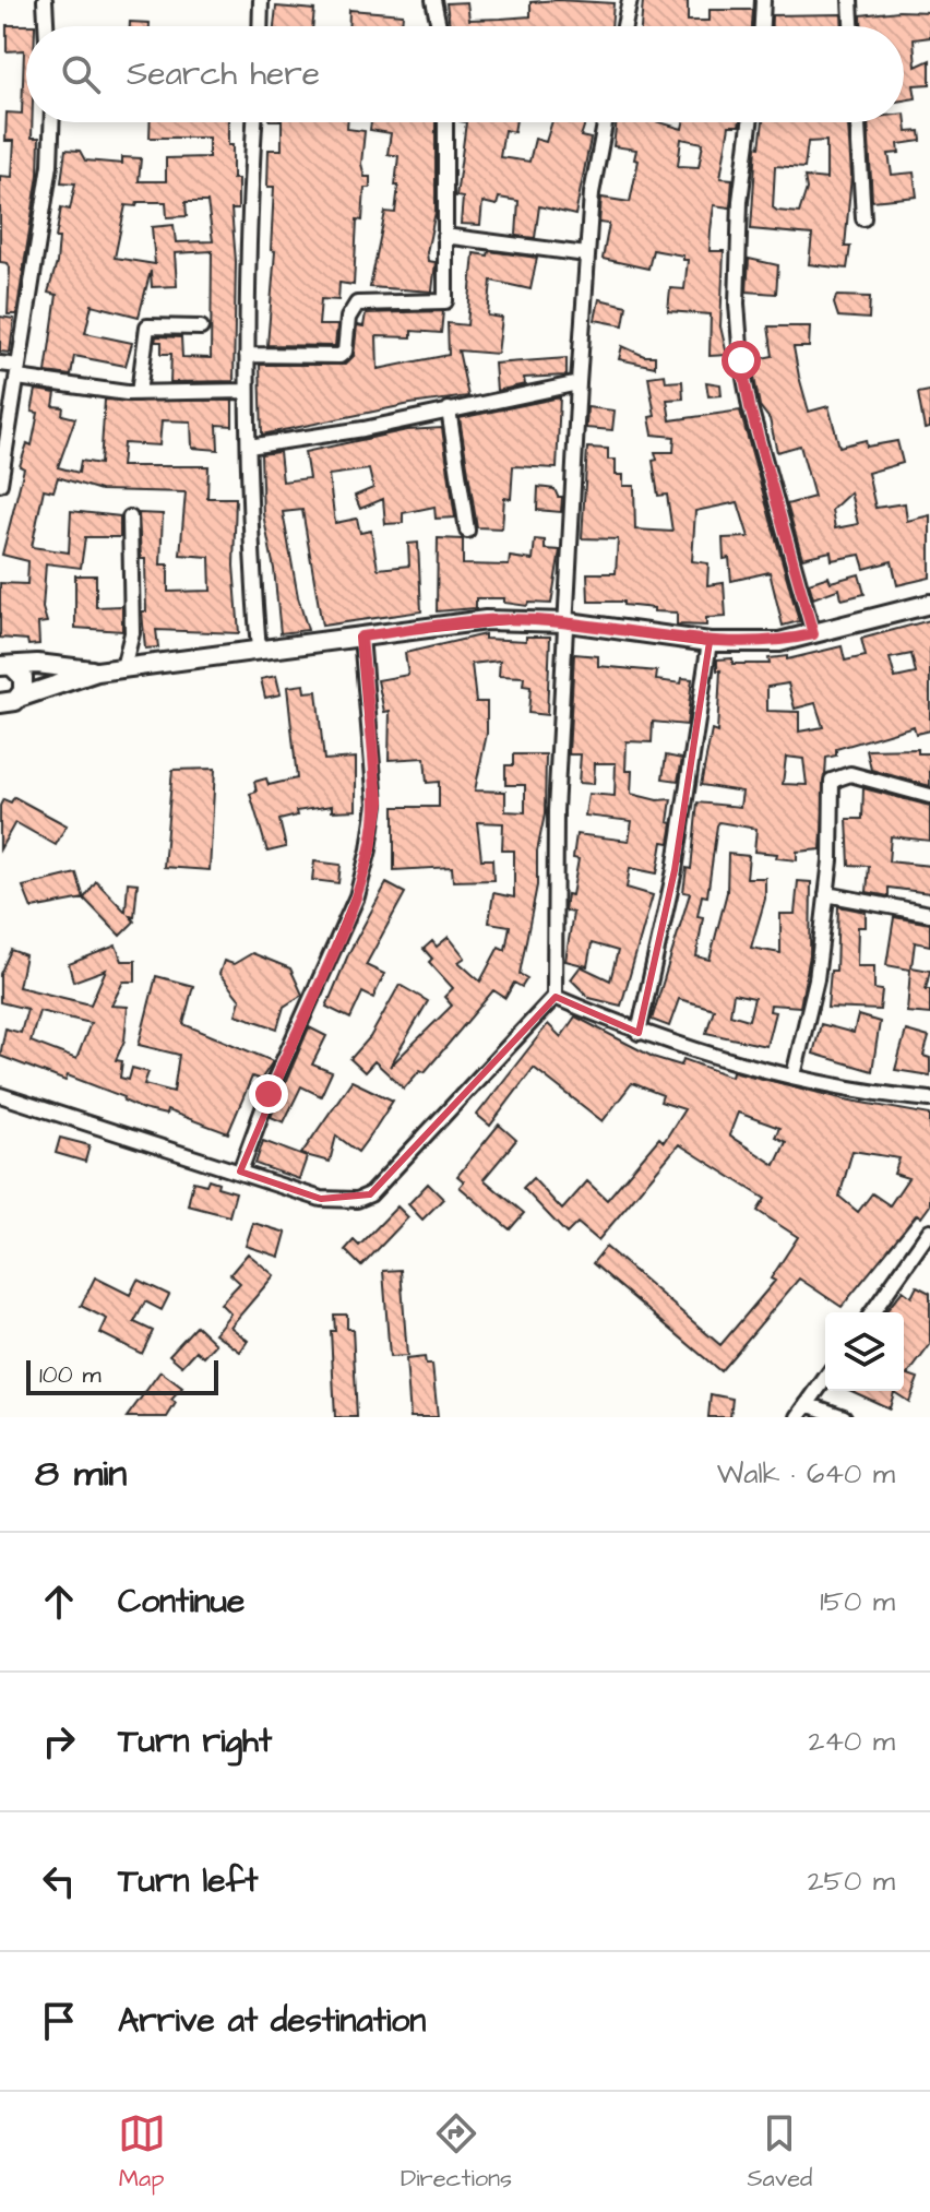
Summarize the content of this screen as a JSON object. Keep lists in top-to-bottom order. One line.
{"scale_bar":"100 m","page":{"search":"Search here","scale":"100 m","heading":["8 min","Walk · 640 m"],"list":[["Continue","150 m"],["Turn right","240 m"],["Turn left","250 m"],"Arrive at destination"],"nav":["Map","Directions","Saved"]}}
